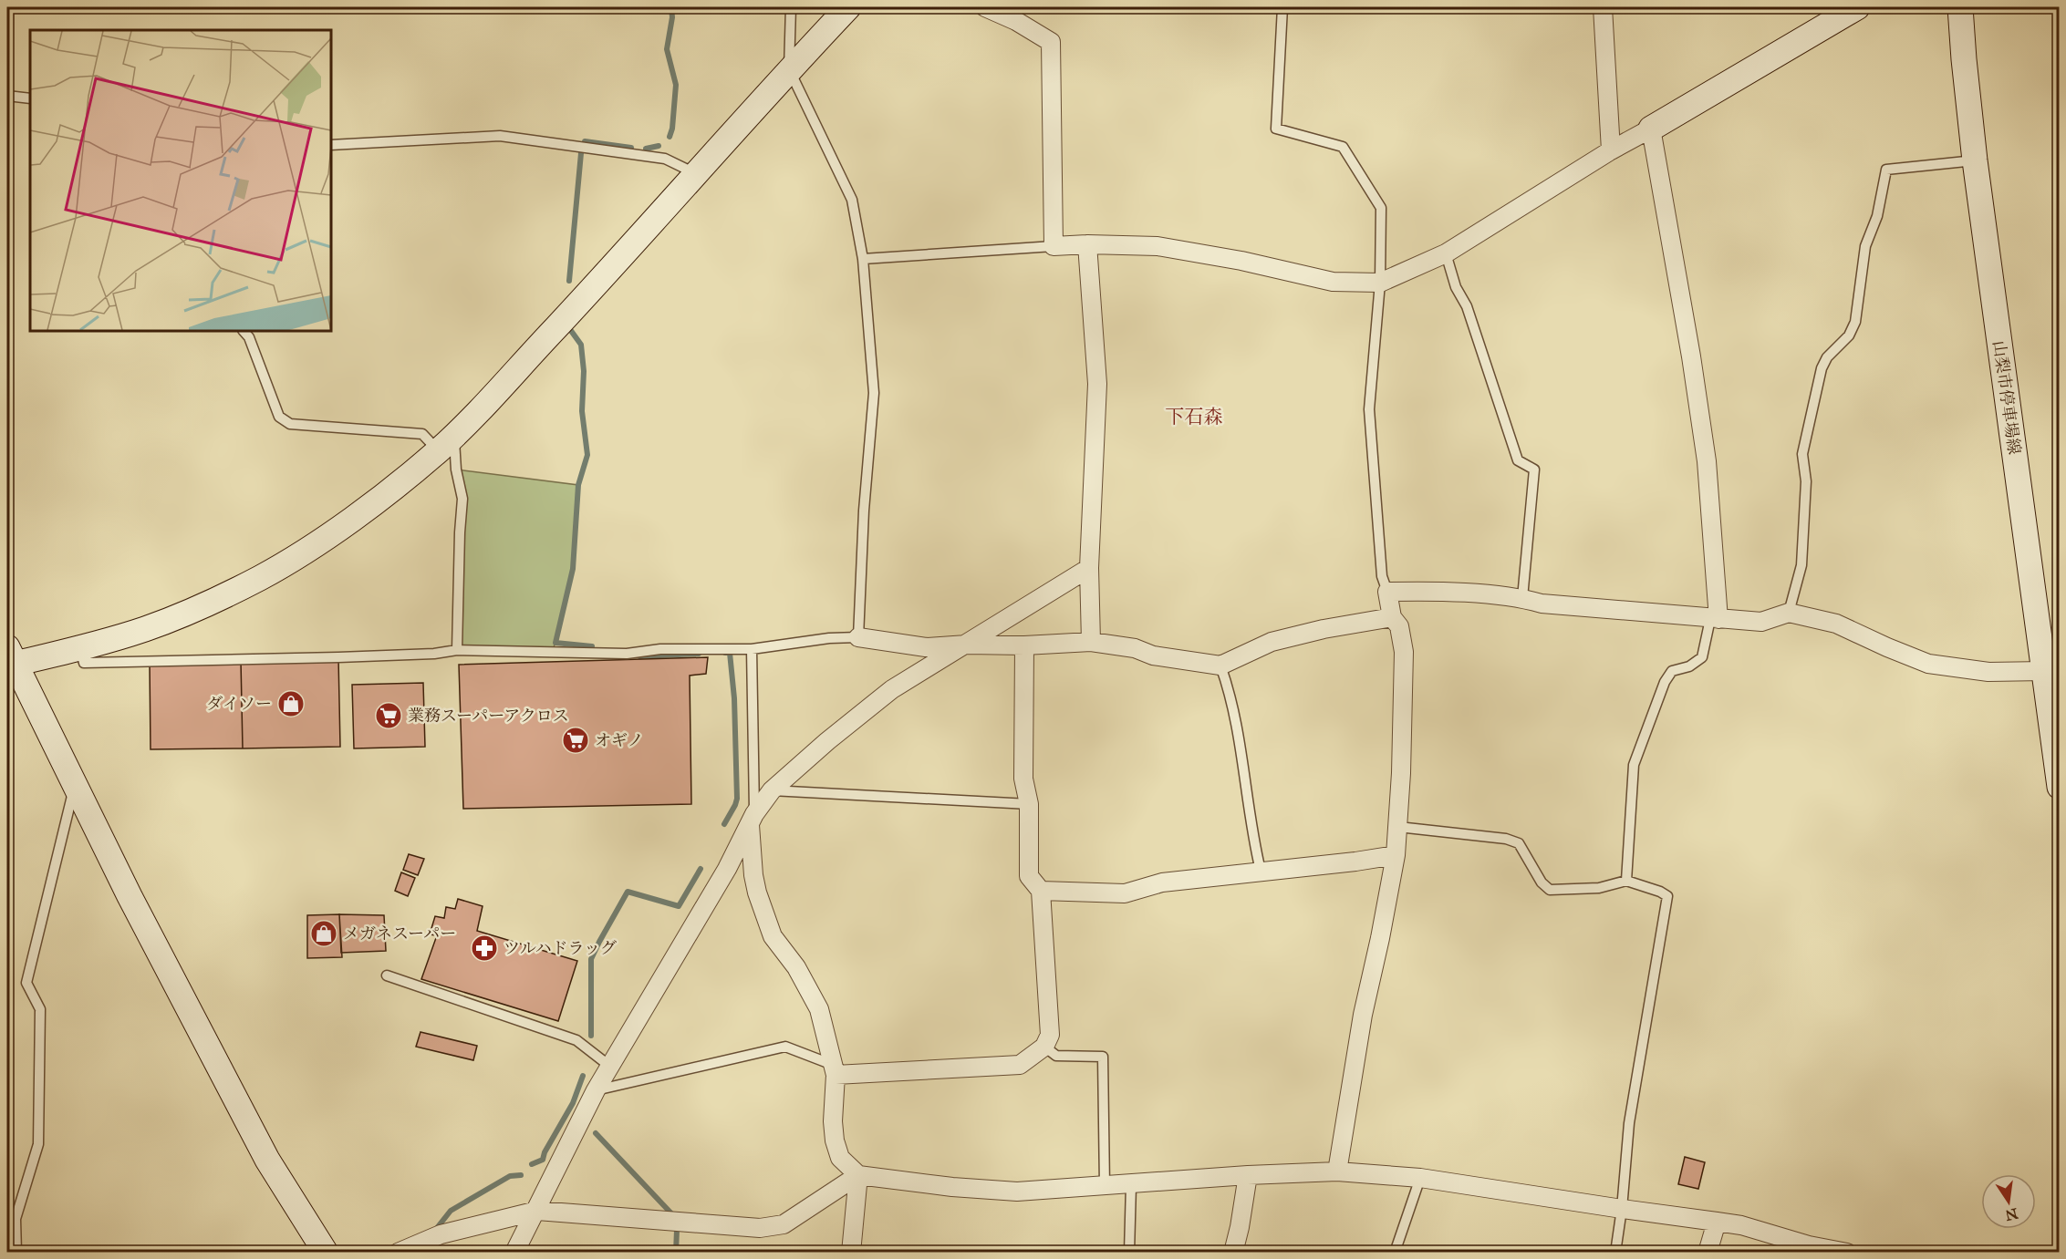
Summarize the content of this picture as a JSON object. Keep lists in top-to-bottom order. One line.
{"streets":{"street":["山梨市停車場線"]},"districts":["下石森"],"places":{"shop":["ダイソー","メガネスーパー"],"supermarket":["業務スーパーアクロス","オギノ"],"pharmacy":["ツルハドラッグ"]},"north":"bottom"}
